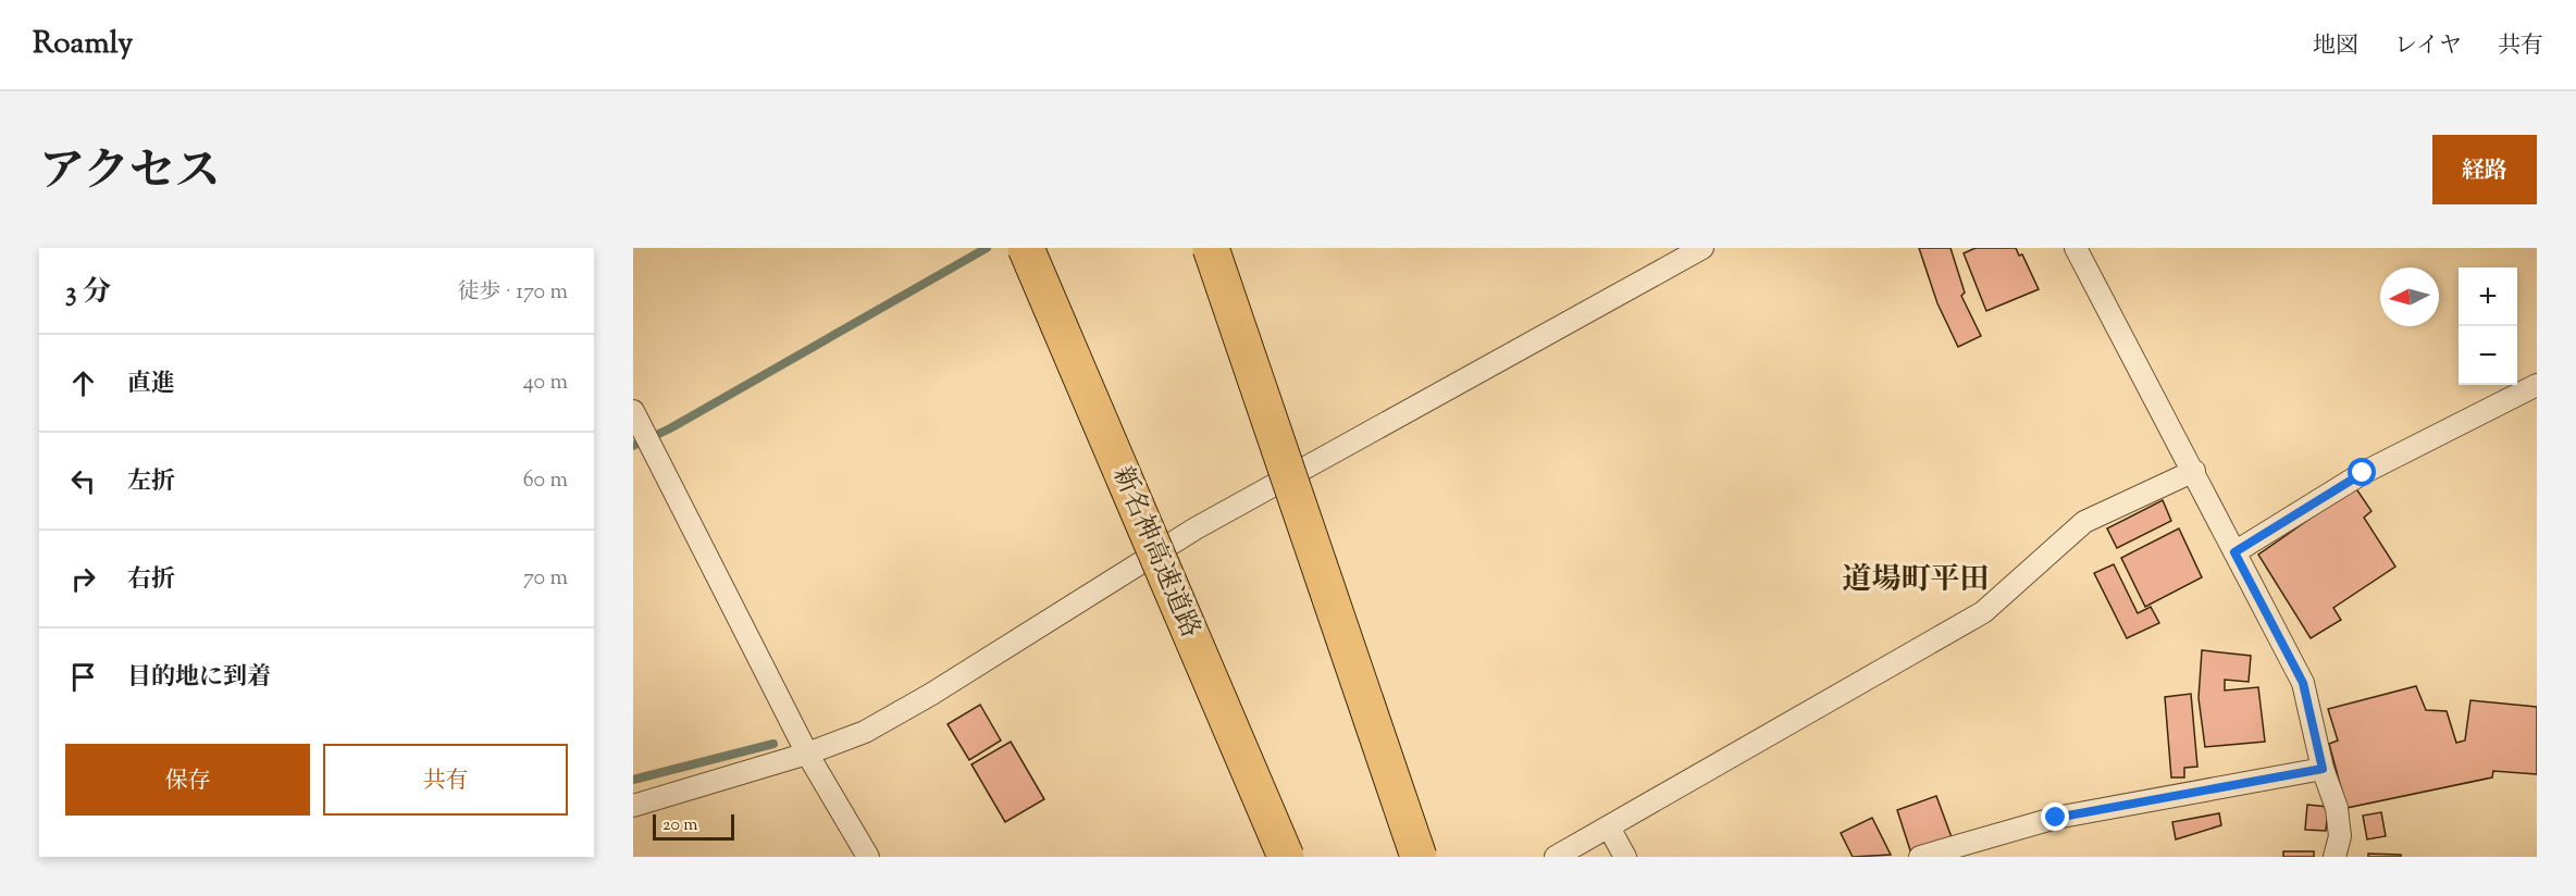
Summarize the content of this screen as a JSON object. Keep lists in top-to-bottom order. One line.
{"streets":{"highway":["新名神高速道路"]},"districts":["道場町平田"],"scale_bar":"20 m","north":"left","page":{"header":"Roamly","nav":["地図","レイヤ","共有"],"title":"アクセス","buttons":["経路",["保存","共有"]],"heading":["3 分","徒歩 · 170 m"],"map_buttons":["+","−"],"list":[["直進","40 m"],["左折","60 m"],["右折","70 m"],"目的地に到着"],"scale":"20 m"}}
